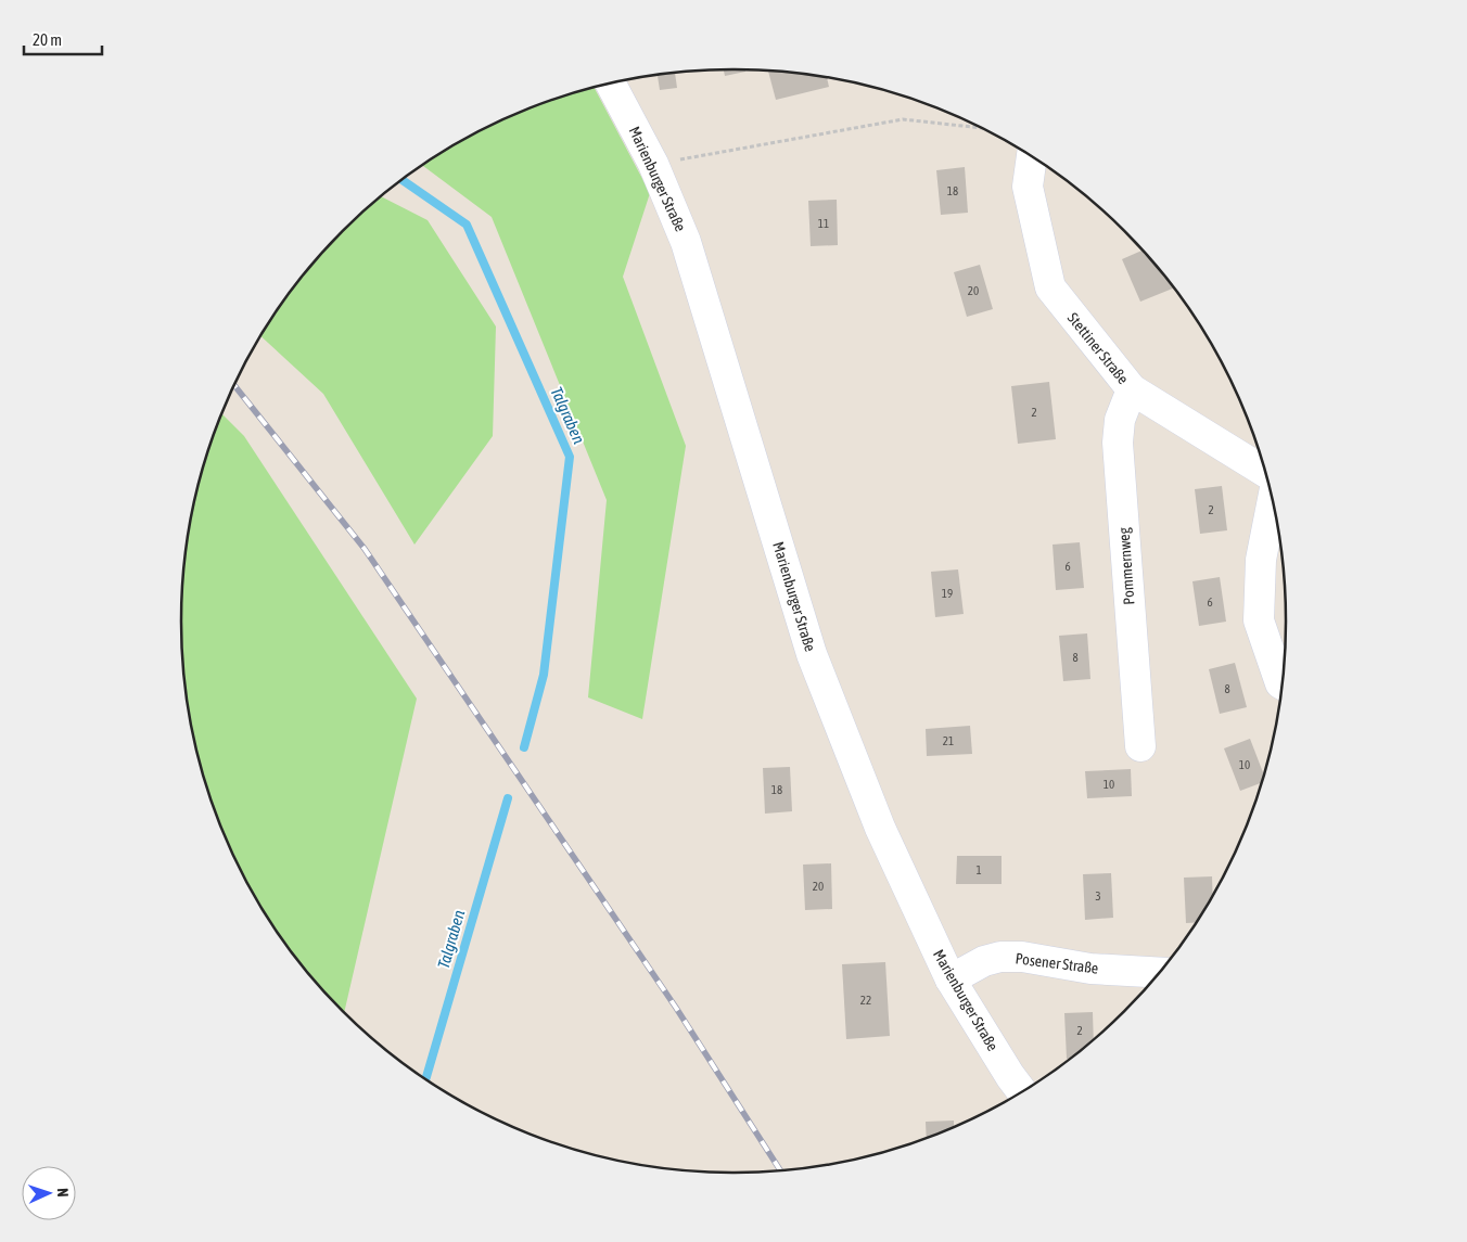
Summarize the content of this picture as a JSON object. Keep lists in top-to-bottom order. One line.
{"streets":{"street":["Marienburger Straße","Stettiner Straße","Pommernweg","Posener Straße"]},"crossings":[["Marienburger Straße","Posener Straße"],["Stettiner Straße","Pommernweg"]],"water":["Talgraben"],"house_numbers":["18","11","20","2","2","6","19","6","8","8","21","10","10","18","1","20","3","22","2"],"scale_bar":"20 m","north":"right"}
